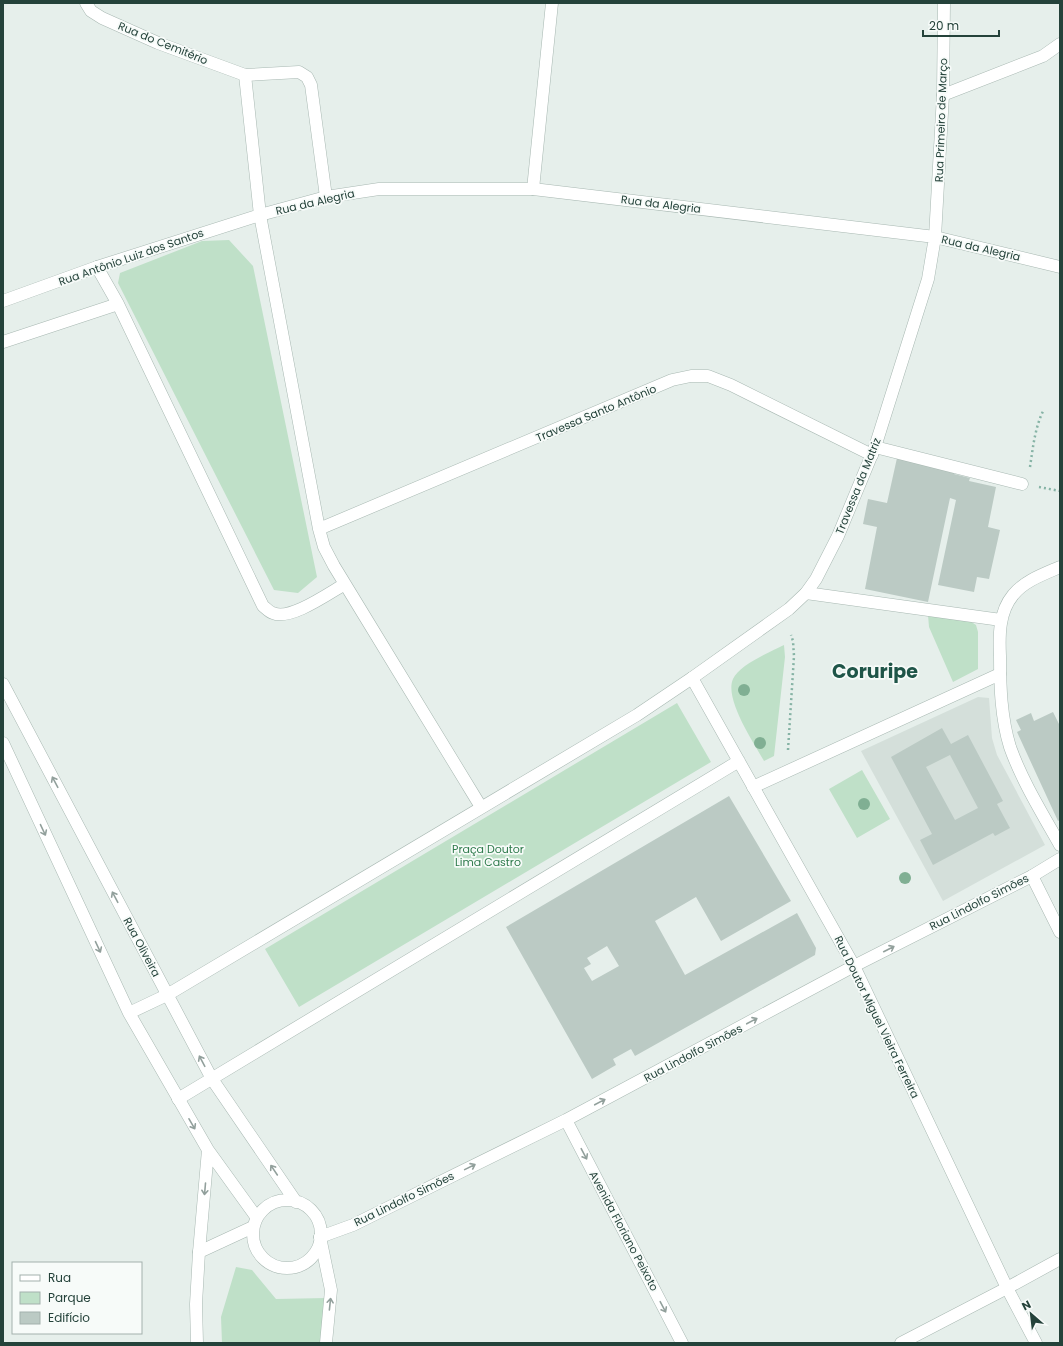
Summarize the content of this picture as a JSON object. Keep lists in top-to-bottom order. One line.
{"streets":{"street":["Rua do Cemitério","Rua Primeiro de Março","Rua da Alegria","Rua Antônio Luiz dos Santos","Travessa Santo Antônio","Travessa da Matriz","Rua Lindolfo Simões","Rua Oliveira","Rua Doutor Miguel Vieira Ferreira","Avenida Floriano Peixoto"]},"crossings":[["Rua do Cemitério","Rua da Alegria"],["Rua Primeiro de Março","Rua da Alegria"],["Rua Primeiro de Março","Travessa da Matriz"],["Rua da Alegria","Rua Antônio Luiz dos Santos"],["Rua da Alegria","Travessa da Matriz"],["Travessa Santo Antônio","Travessa da Matriz"],["Travessa da Matriz","Rua Doutor Miguel Vieira Ferreira"],["Rua Lindolfo Simões","Rua Oliveira"],["Rua Lindolfo Simões","Rua Doutor Miguel Vieira Ferreira"],["Rua Lindolfo Simões","Avenida Floriano Peixoto"]],"one_way":["Rua Lindolfo Simões","Avenida Floriano Peixoto"],"districts":["Coruripe"],"parks":["Praça Doutor Lima Castro"],"legend":["Rua","Parque","Edifício"],"scale_bar":"20 m","north":"top left"}
